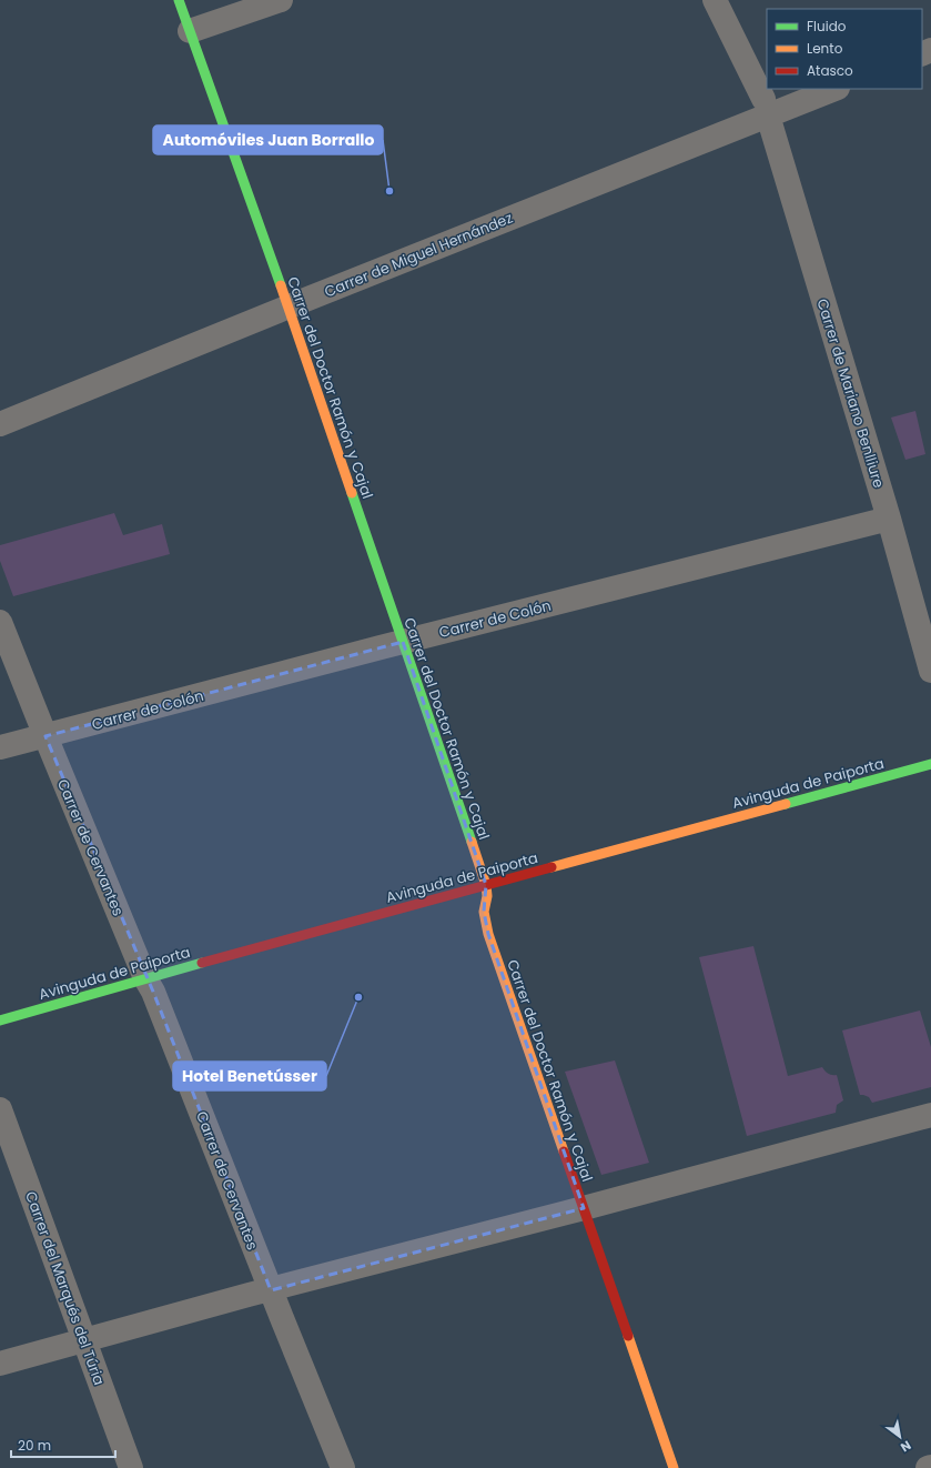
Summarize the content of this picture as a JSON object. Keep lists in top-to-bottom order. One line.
{"streets":{"street":["Carrer de Miguel Hernández","Carrer del Doctor Ramón y Cajal","Carrer de Mariano Benlliure","Carrer de Colón","Avinguda de Paiporta","Carrer de Cervantes","Carrer del Marqués del Túria"]},"crossings":[["Carrer de Miguel Hernández","Carrer del Doctor Ramón y Cajal"],["Carrer de Miguel Hernández","Carrer de Mariano Benlliure"],["Carrer del Doctor Ramón y Cajal","Carrer de Colón"],["Carrer del Doctor Ramón y Cajal","Avinguda de Paiporta"],["Carrer de Mariano Benlliure","Carrer de Colón"],["Carrer de Colón","Carrer de Cervantes"],["Avinguda de Paiporta","Carrer de Cervantes"]],"places":["Automóviles Juan Borrallo","Hotel Benetússer"],"legend":["Fluido","Lento","Atasco"],"scale_bar":"20 m","north":"bottom right"}
